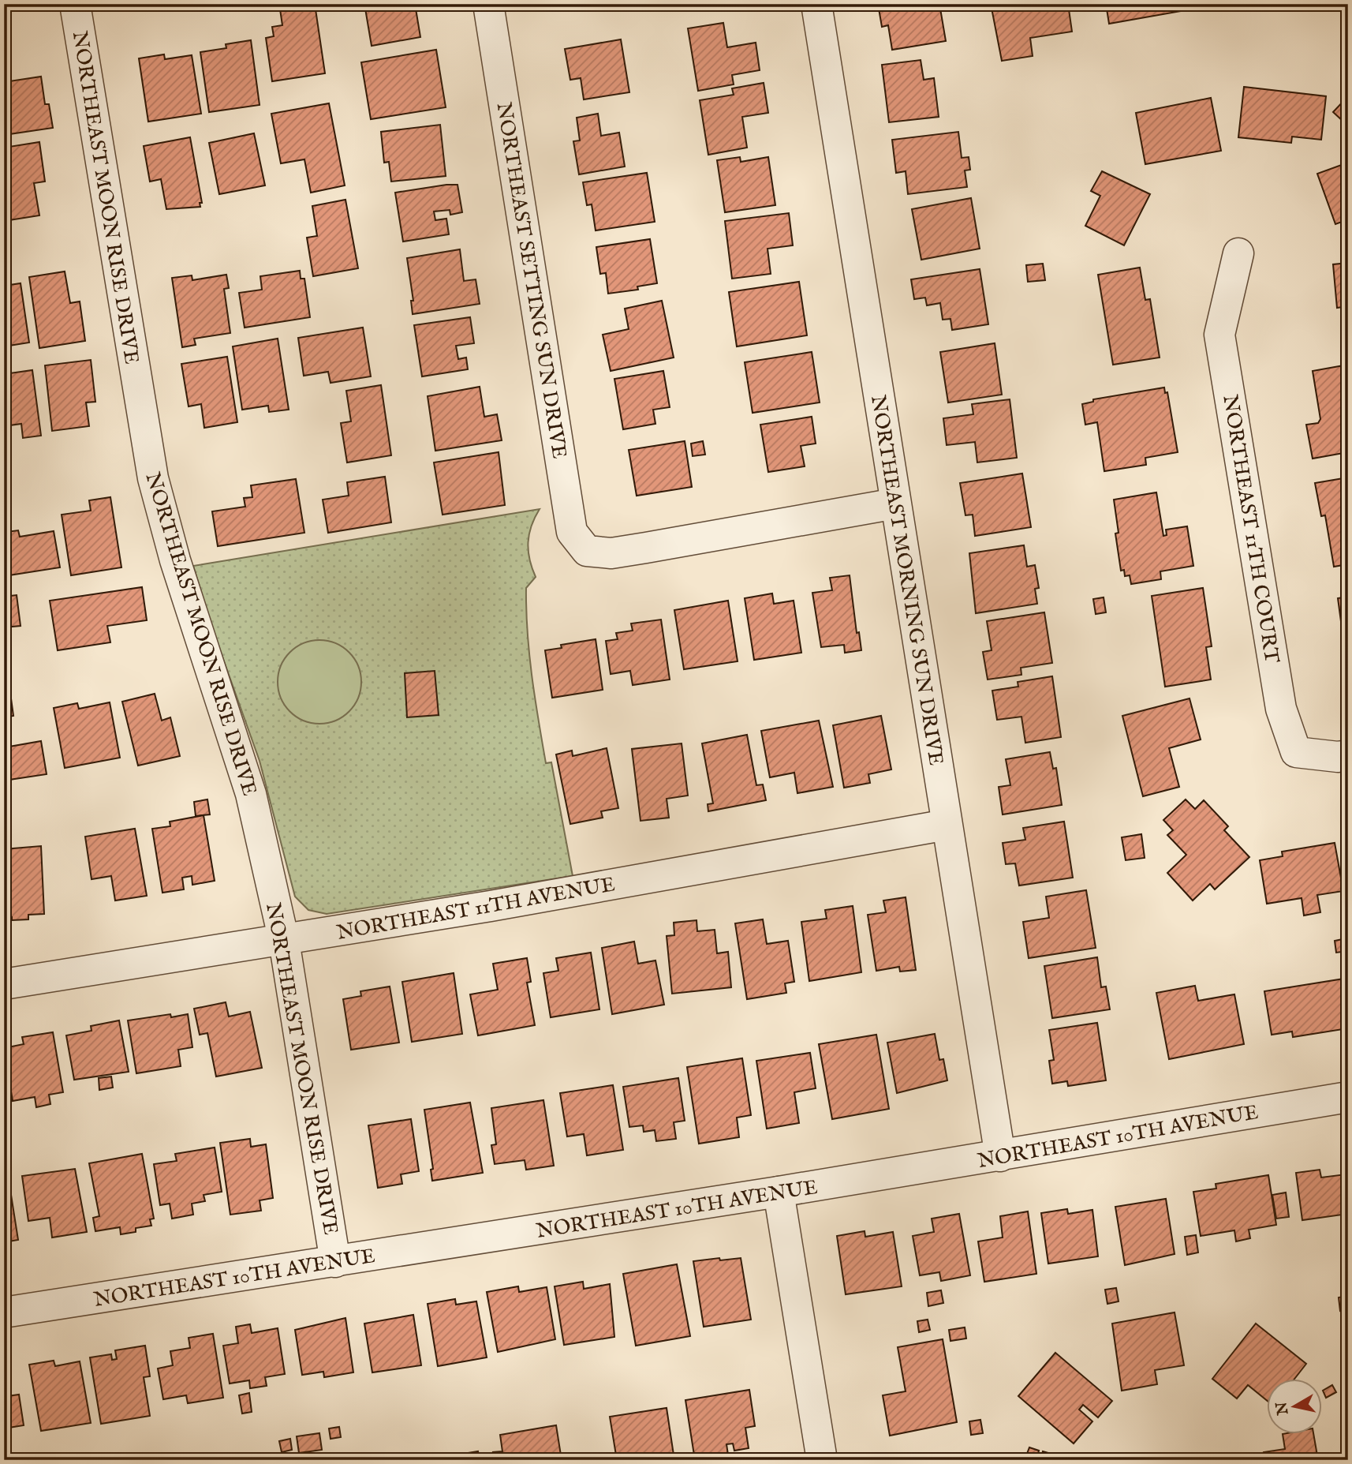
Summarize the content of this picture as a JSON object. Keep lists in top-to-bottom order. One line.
{"streets":{"street":["NORTHEAST MOON RISE DRIVE","NORTHEAST SETTING SUN DRIVE","NORTHEAST 11TH COURT","NORTHEAST MORNING SUN DRIVE","NORTHEAST 11TH AVENUE","NORTHEAST 10TH AVENUE"]},"crossings":[["NORTHEAST MOON RISE DRIVE","NORTHEAST 11TH AVENUE"],["NORTHEAST MOON RISE DRIVE","NORTHEAST 10TH AVENUE"],["NORTHEAST SETTING SUN DRIVE","NORTHEAST MORNING SUN DRIVE"],["NORTHEAST MORNING SUN DRIVE","NORTHEAST 11TH AVENUE"],["NORTHEAST MORNING SUN DRIVE","NORTHEAST 10TH AVENUE"]],"north":"left"}
